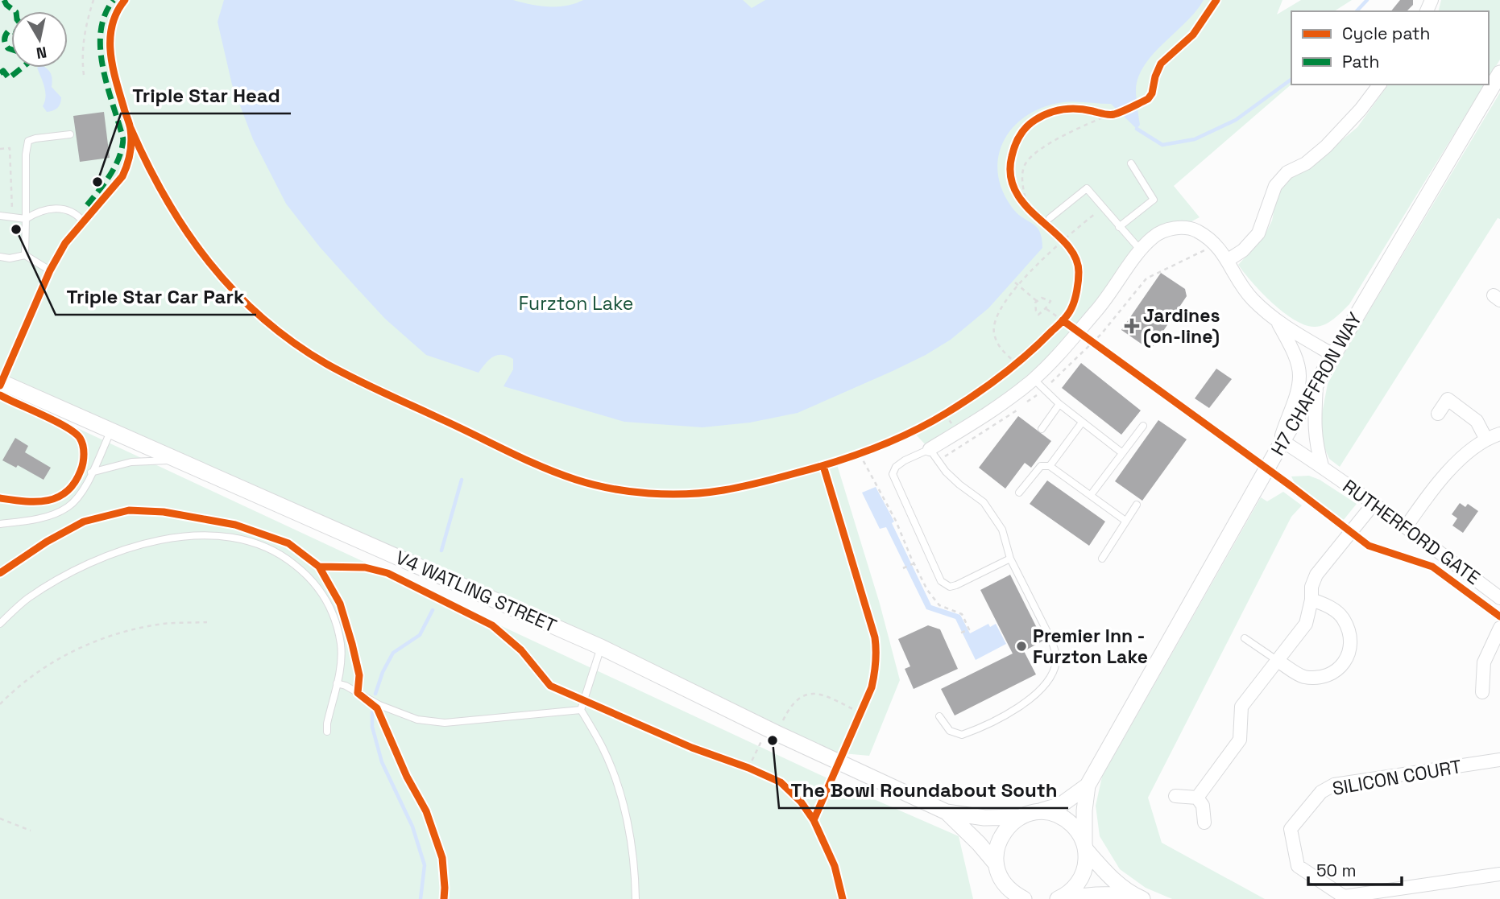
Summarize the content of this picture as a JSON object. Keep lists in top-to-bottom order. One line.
{"streets":{"street":["H7 CHAFFRON WAY","RUTHERFORD GATE","V4 WATLING STREET","SILICON COURT"]},"crossings":[["H7 CHAFFRON WAY","RUTHERFORD GATE"],["H7 CHAFFRON WAY","V4 WATLING STREET"]],"parks":["Furzton Lake"],"places":{"other":["Triple Star Head","Triple Star Car Park","Premier Inn - Furzton Lake","The Bowl Roundabout South"],"health":["Jardines (on-line)"]},"legend":["Cycle path","Path"],"scale_bar":"50 m","north":"bottom"}
